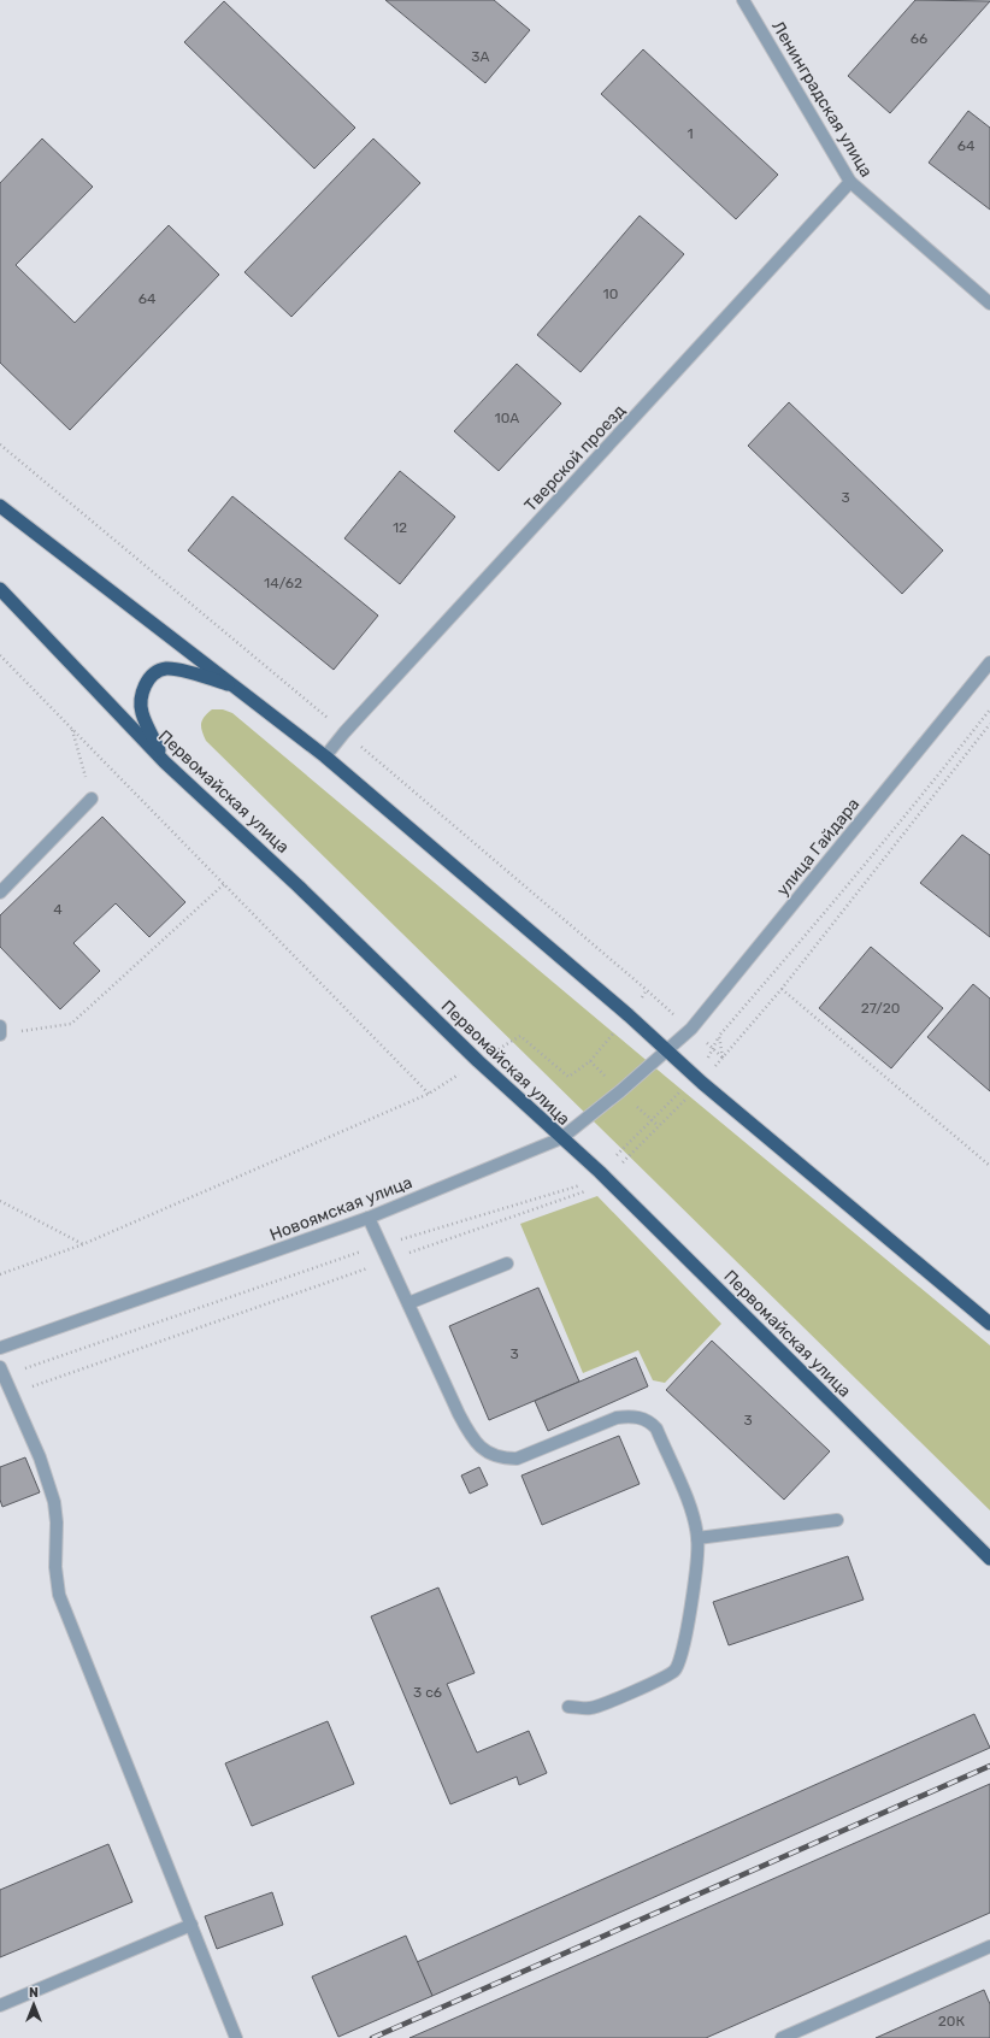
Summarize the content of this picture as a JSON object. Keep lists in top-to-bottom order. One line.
{"streets":{"highway":["Первомайская улица"],"street":["Ленинградская улица","Тверской проезд","улица Гайдара","Новоямская улица"]},"crossings":[["Ленинградская улица","Тверской проезд"],["Первомайская улица","Новоямская улица"],["улица Гайдара","Новоямская улица"]],"house_numbers":["66","3А","1","64","10","64","10А","3","12","14/62","4","27/20","3","3","3 с6","20К"],"north":"top"}
